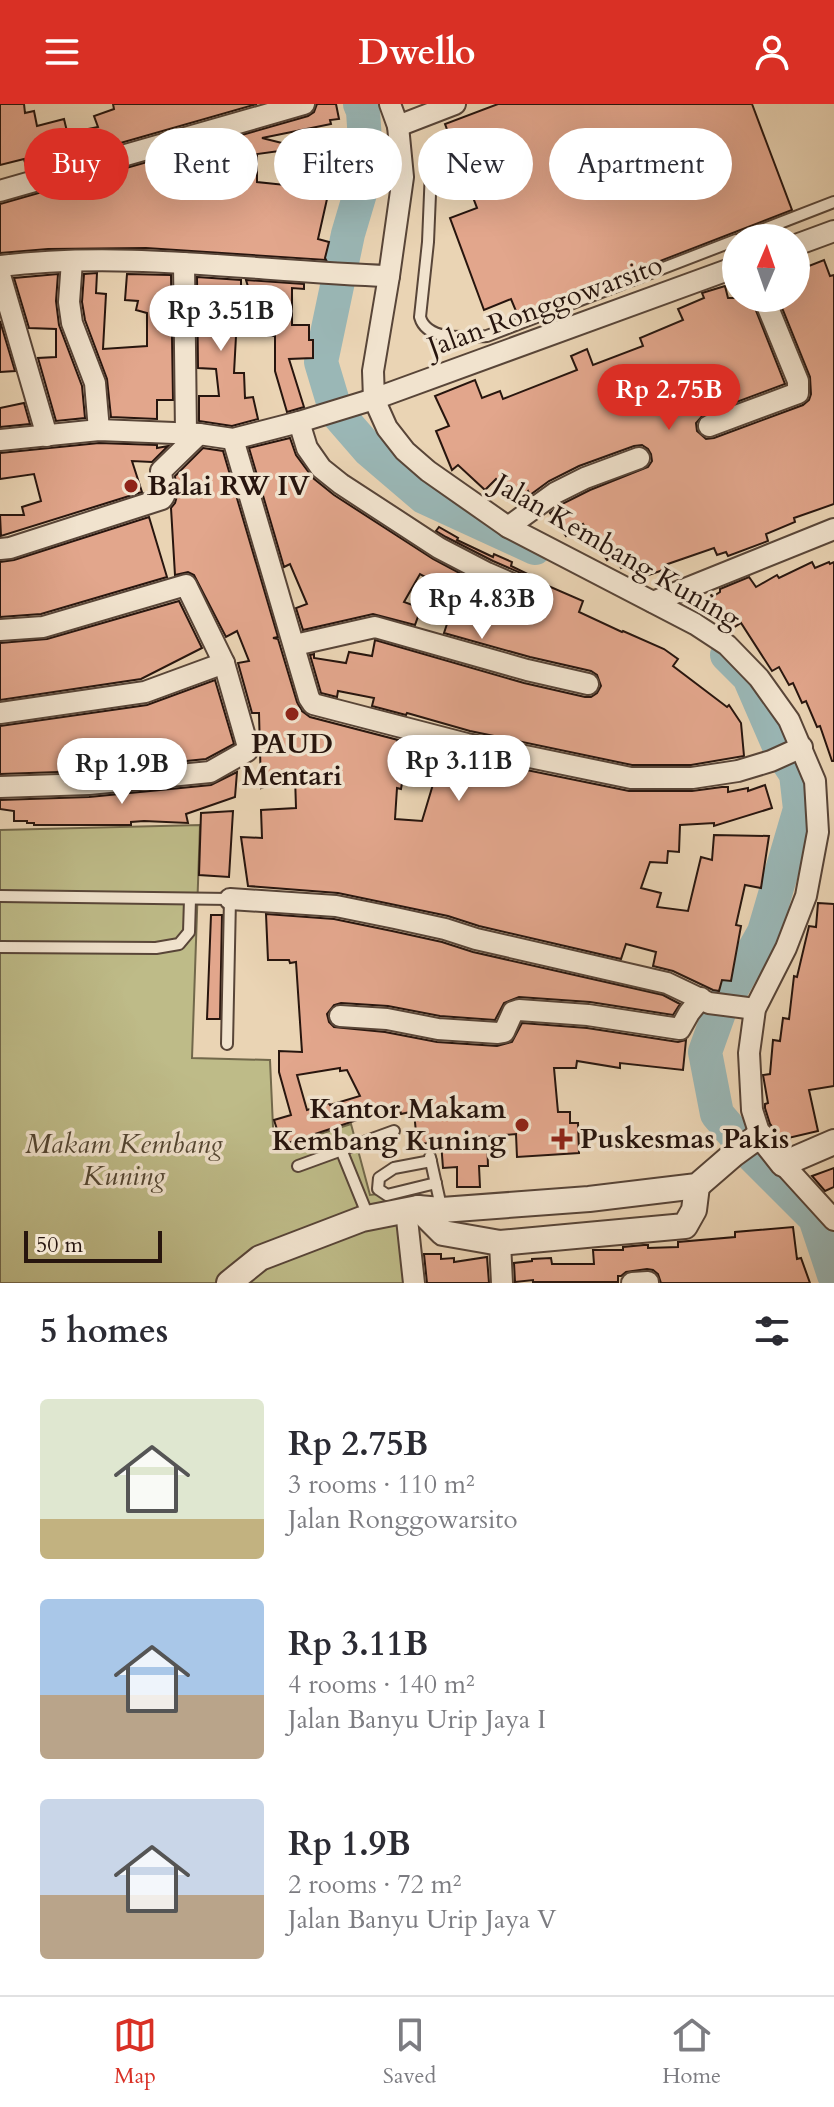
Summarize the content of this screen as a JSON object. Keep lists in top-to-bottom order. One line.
{"streets":{"street":["Jalan Ronggowarsito","Jalan Kembang Kuning"]},"crossings":[["Jalan Ronggowarsito","Jalan Kembang Kuning"]],"parks":["Makam Kembang Kuning"],"places":{"other":["Balai RW IV","PAUD Mentari","Kantor Makam Kembang Kuning"],"health":["Puskesmas Pakis"]},"scale_bar":"50 m","north":"top","page":{"header":"Dwello","chip":["Buy","Rent","Filters","New","Apartment"],"price":["Rp 3.51B","Rp 2.75B","Rp 4.83B","Rp 3.11B","Rp 1.9B"],"scale":"50 m","heading":"5 homes","list":[{"name":"Rp 2.75B","note":"3 rooms · 110 m² · Jalan Ronggowarsito"},{"name":"Rp 3.11B","note":"4 rooms · 140 m² · Jalan Banyu Urip Jaya I"},{"name":"Rp 1.9B","note":"2 rooms · 72 m² · Jalan Banyu Urip Jaya V"}],"tabs":["Map","Saved","Home"]}}
